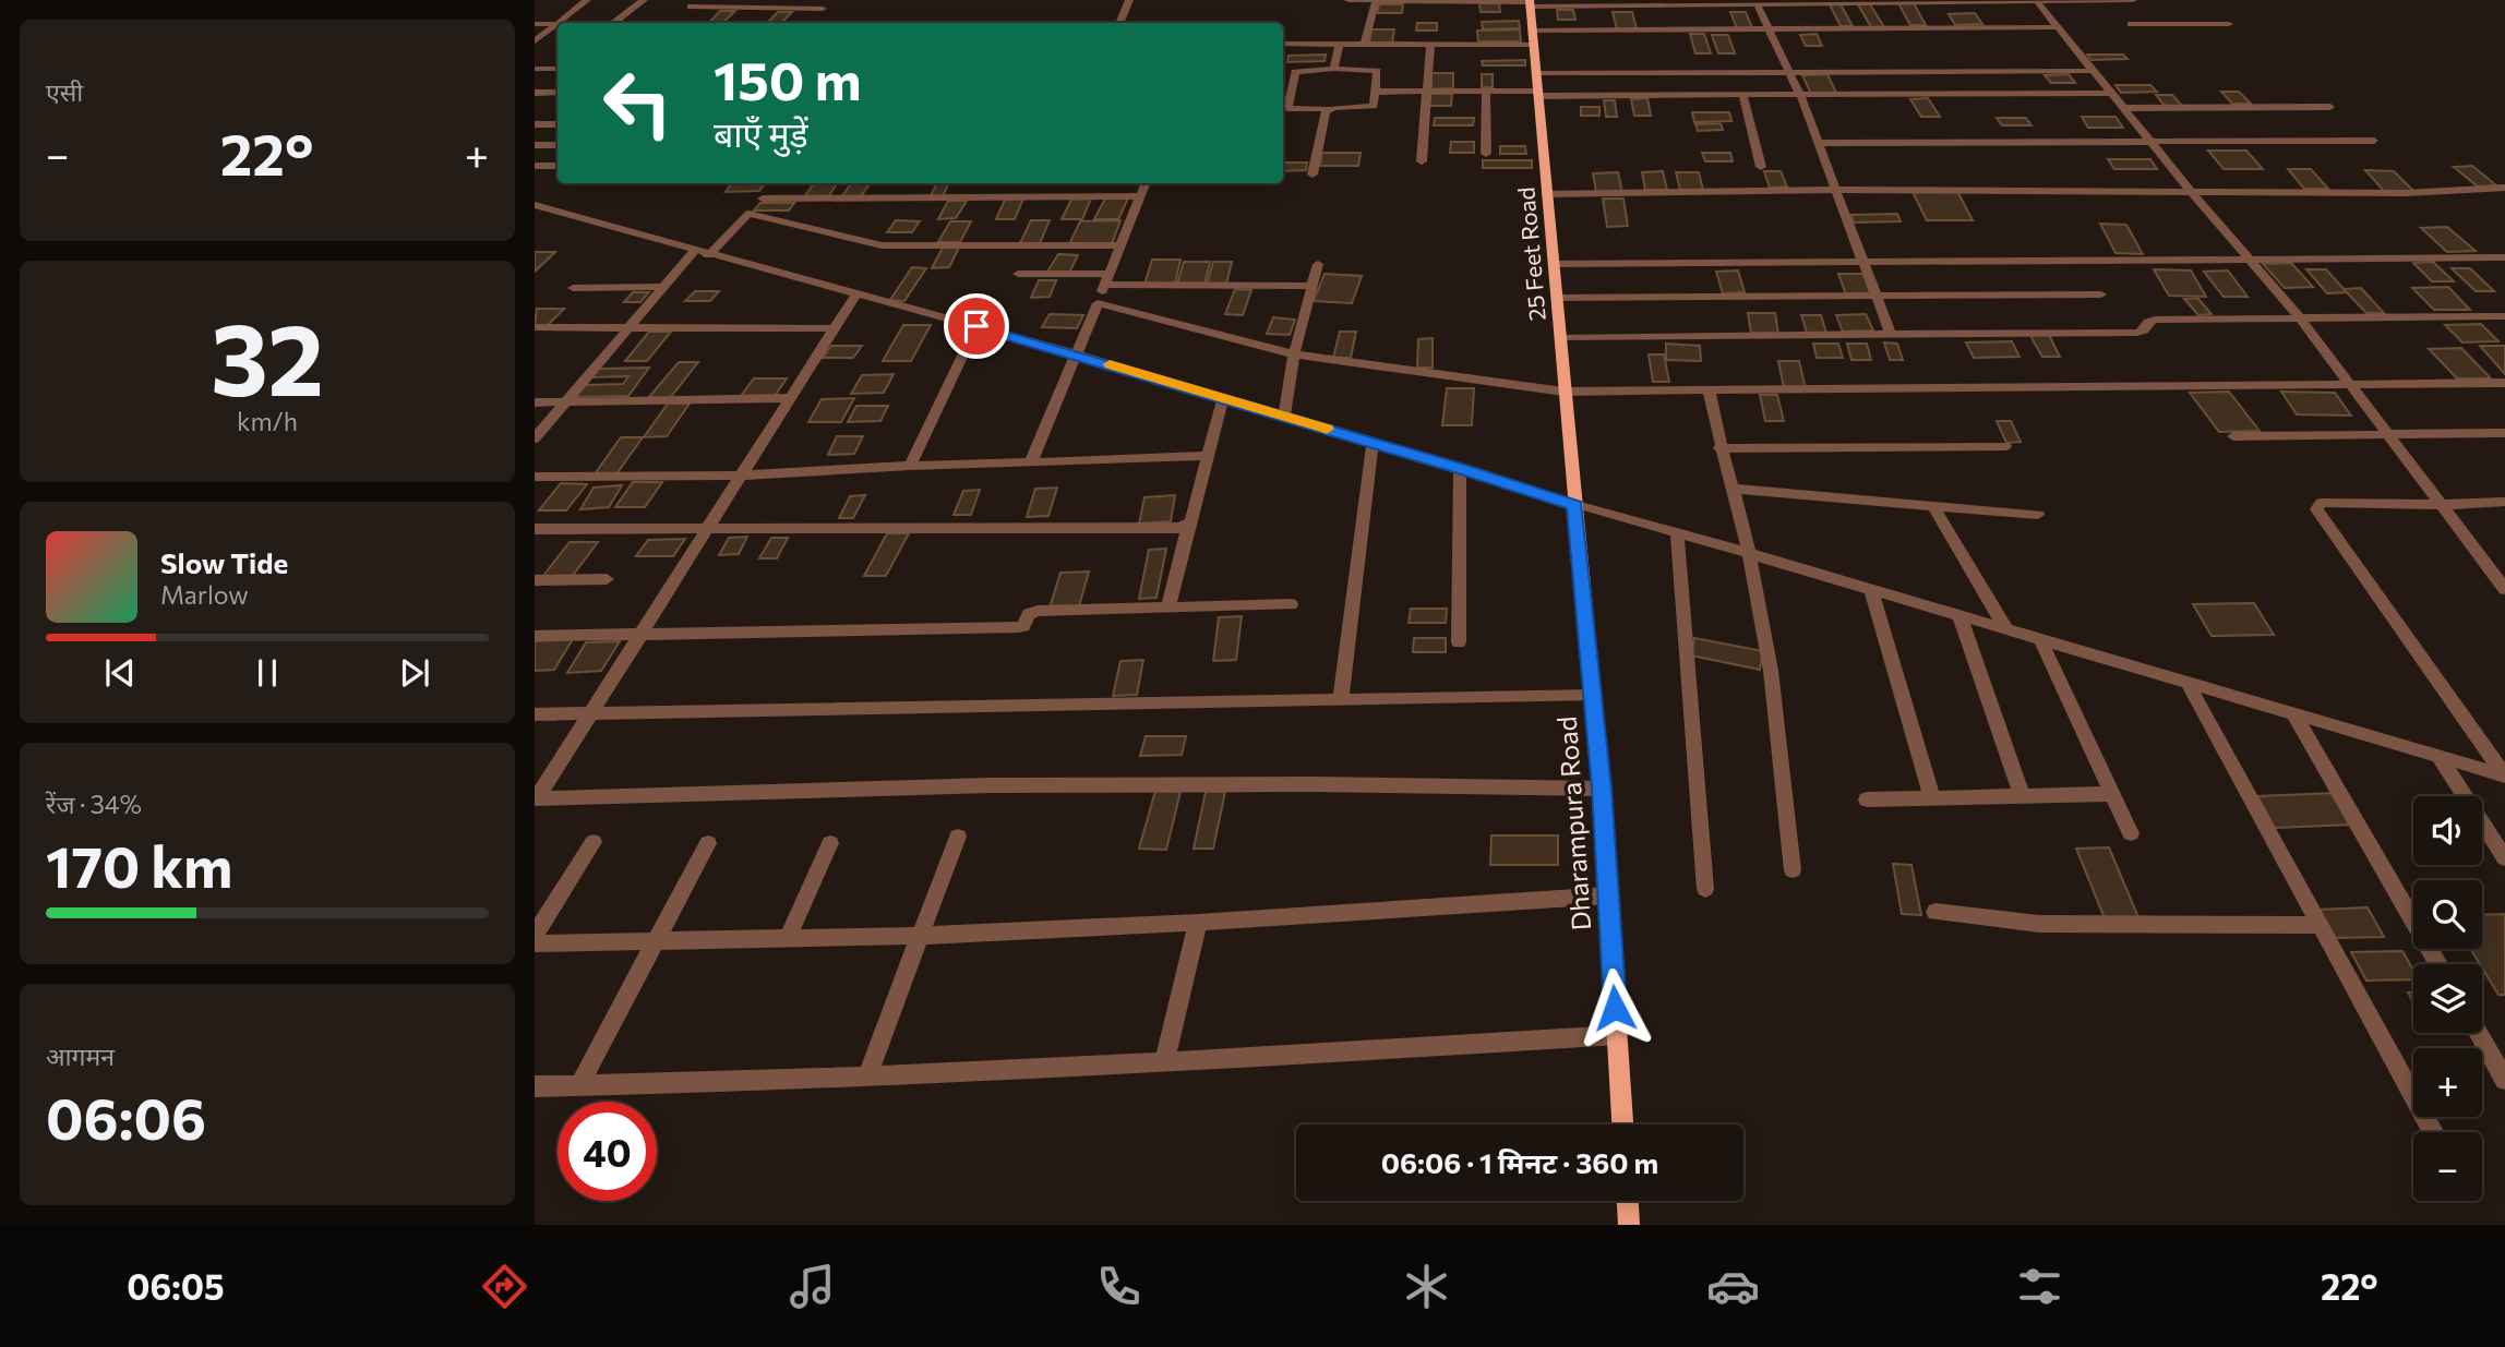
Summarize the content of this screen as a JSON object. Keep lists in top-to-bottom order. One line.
{"streets":{"street":["25 Feet Road","Dharampura Road"]},"crossings":[["25 Feet Road","Dharampura Road"]],"page":{"tile":["एसी",["32","km/h"],["रेंज · 34%","170 km"],["आगमन","06:06"]],"turn":["150 m","बाएँ मुड़ें"],"heat":["−","22°","+"],"song":["Slow Tide","Marlow"],"map_buttons":["+","−"],"limit":"40","trip":"06:06 · 1 मिनट · 360 m","tabs":["06:05","22°"]}}
